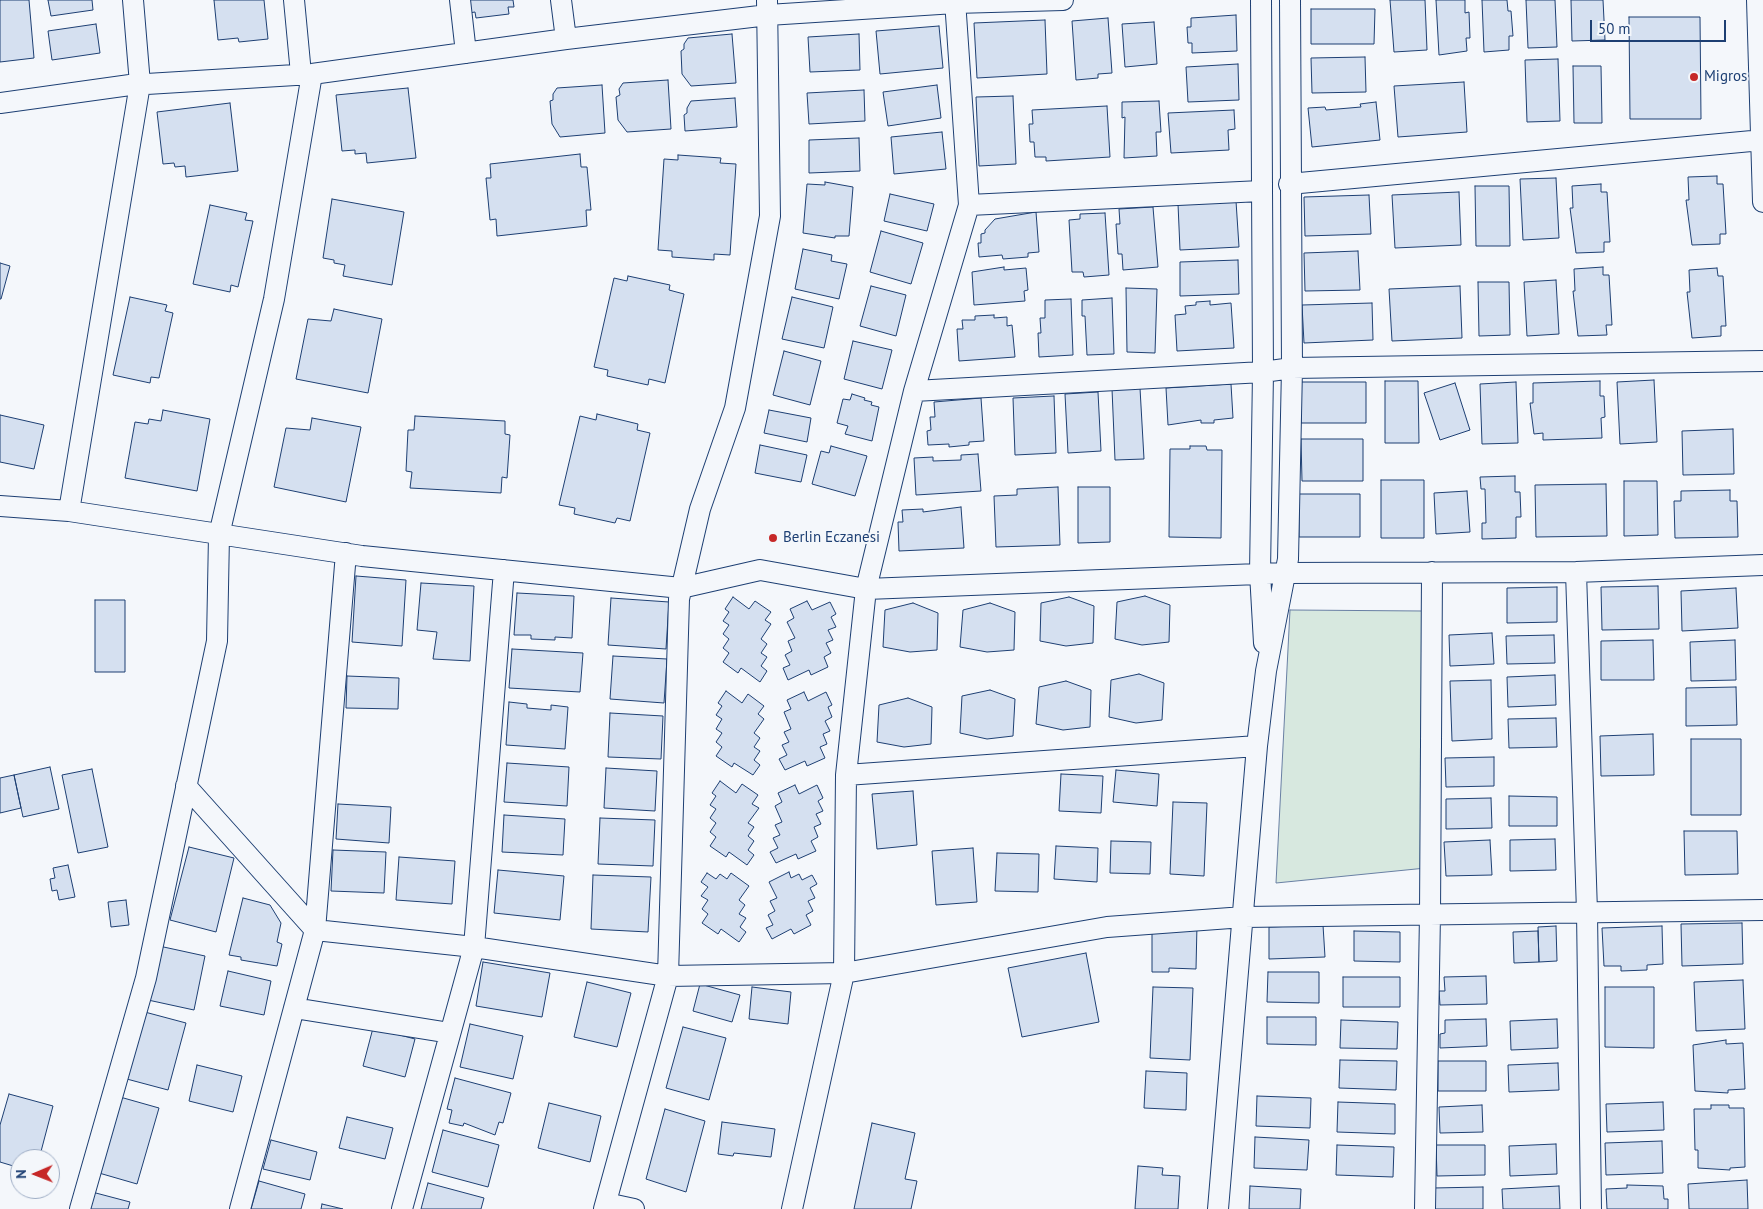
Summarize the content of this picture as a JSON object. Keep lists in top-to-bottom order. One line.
{"places":["Migros","Berlin Eczanesi"],"scale_bar":"50 m","north":"left"}
